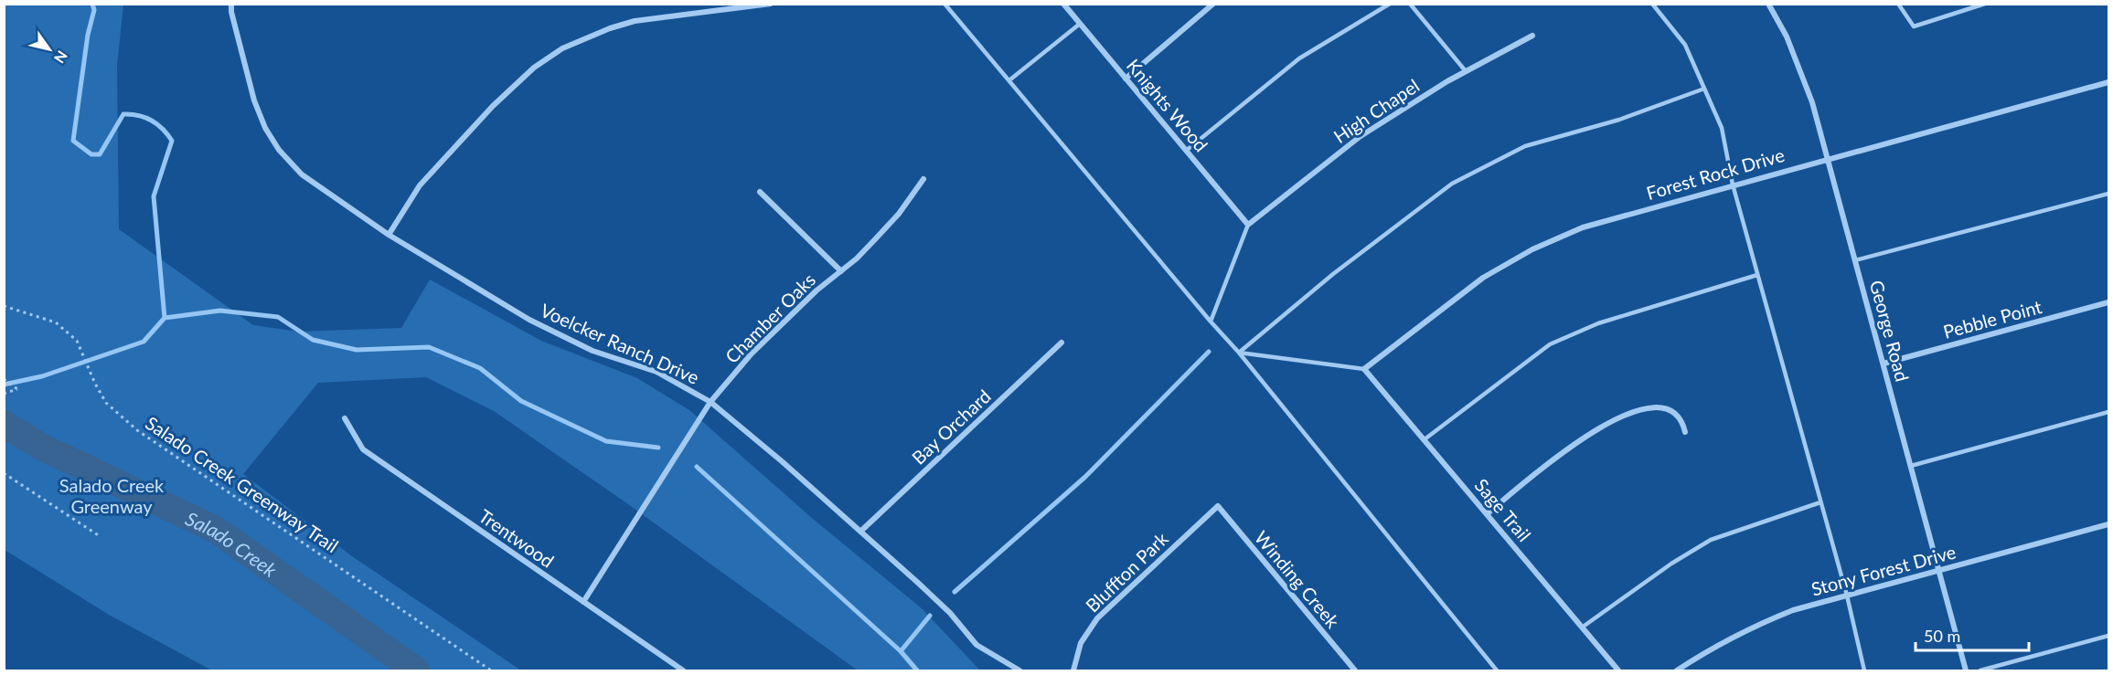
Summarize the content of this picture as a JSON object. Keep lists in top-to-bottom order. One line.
{"streets":{"street":["Knights Wood","High Chapel","Forest Rock Drive","Chamber Oaks","Pebble Point","George Road","Voelcker Ranch Drive","Bay Orchard","Sage Trail","Trentwood","Stony Forest Drive","Bluffton Park","Winding Creek"],"path":["Salado Creek Greenway Trail"]},"crossings":[["Knights Wood","High Chapel"],["Forest Rock Drive","George Road"],["Forest Rock Drive","Sage Trail"],["Chamber Oaks","Voelcker Ranch Drive"],["Chamber Oaks","Trentwood"],["Pebble Point","George Road"],["George Road","Stony Forest Drive"],["Voelcker Ranch Drive","Bay Orchard"],["Bluffton Park","Winding Creek"]],"water":["Salado Creek"],"parks":["Salado Creek Greenway"],"scale_bar":"50 m","north":"bottom right"}
